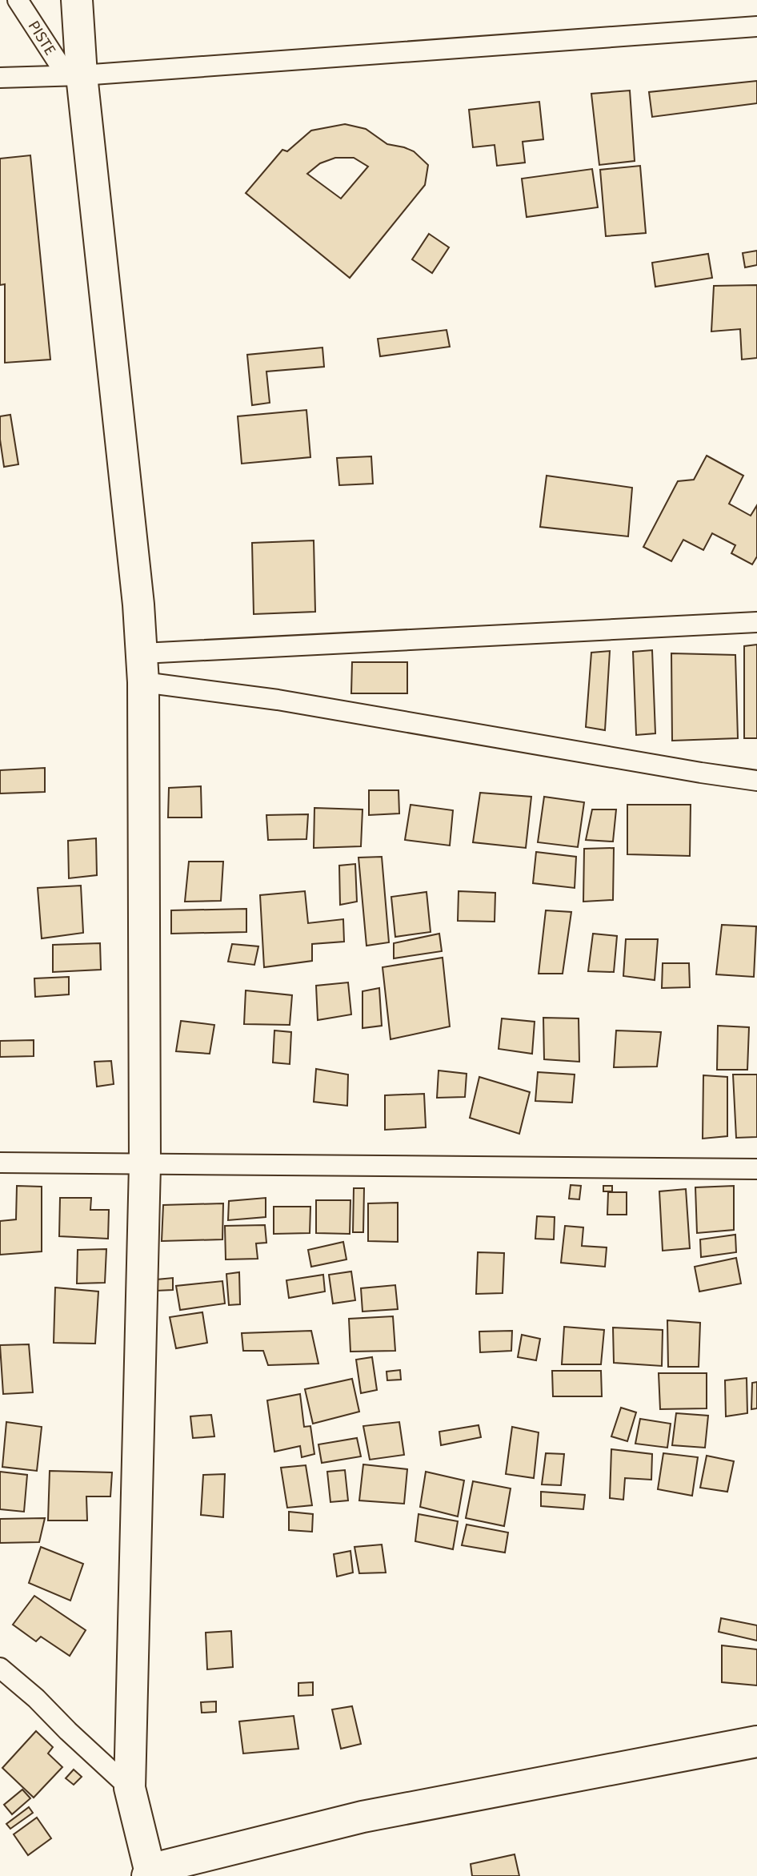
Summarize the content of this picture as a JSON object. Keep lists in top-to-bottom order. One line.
{"streets":{"street":["PISTE"]}}
